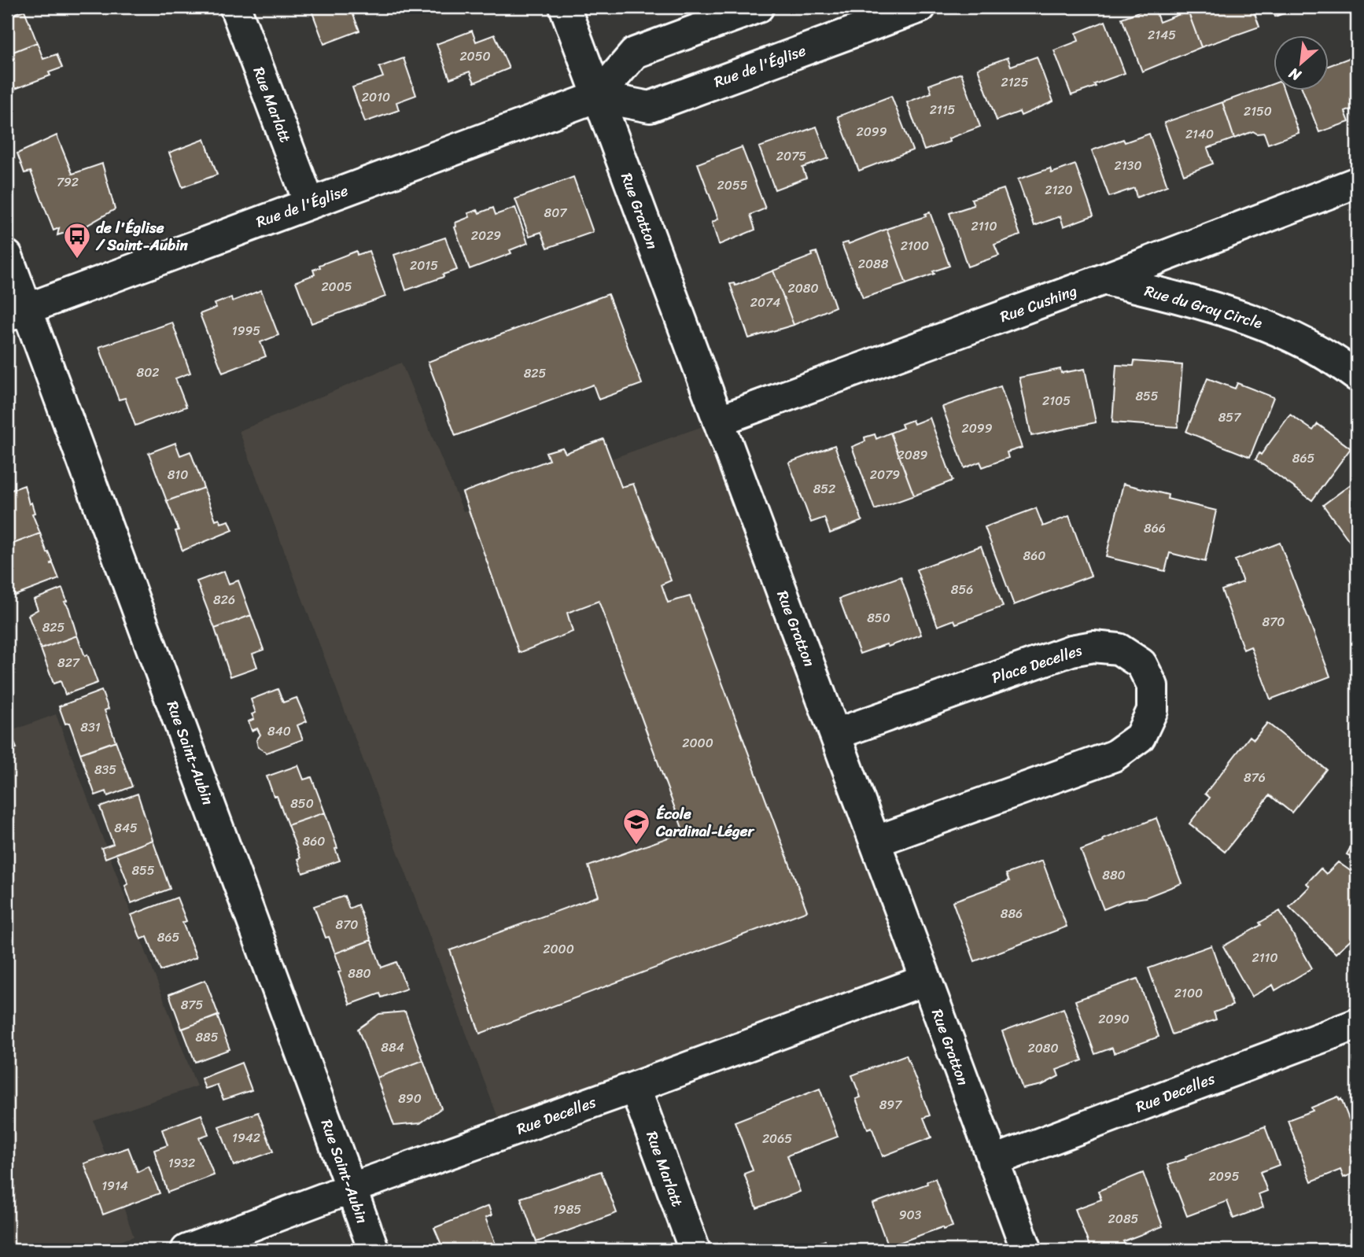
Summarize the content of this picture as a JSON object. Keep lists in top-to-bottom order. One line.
{"streets":{"street":["Rue de l'Église","Rue Marlatt","Rue Gratton","Rue Cushing","Rue du Gray Circle","Place Decelles","Rue Saint-Aubin","Rue Decelles"]},"crossings":[["Rue de l'Église","Rue Marlatt"],["Rue de l'Église","Rue Gratton"],["Rue de l'Église","Rue Saint-Aubin"],["Rue Marlatt","Rue Decelles"],["Rue Gratton","Rue Cushing"],["Rue Gratton","Place Decelles"],["Rue Gratton","Rue Decelles"],["Rue Cushing","Rue du Gray Circle"],["Rue Saint-Aubin","Rue Decelles"]],"places":{"bus stop":["de l'Église / Saint-Aubin"],"school or university":["École Cardinal-Léger"]},"house_numbers":["2145","2050","2125","2010","2115","2150","2099","2140","2075","2130","792","2055","2120","807","2110","2029","2100","2088","2015","2005","2080","2074","1995","802","825","855","2105","857","2099","2089","865","810","2079","852","866","860","856","826","850","870","825","827","831","840","2000","835","876","850","845","860","855","880","886","870","865","2000","2110","880","2100","875","2090","885","884","2080","890","897","1942","2065","1932","2095","1914","1985","903","2085"],"north":"bottom left"}
